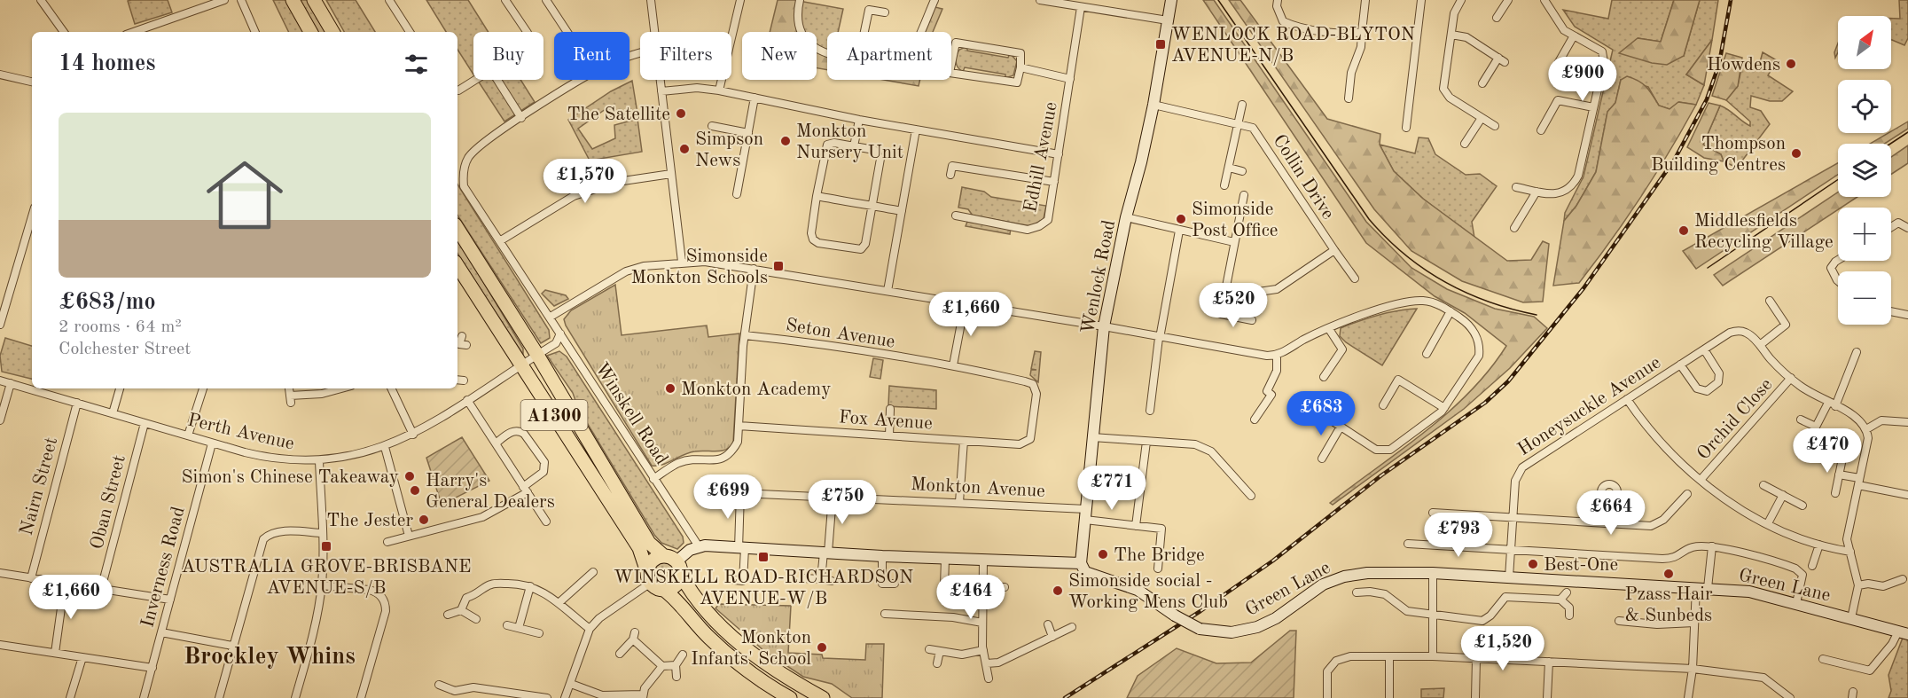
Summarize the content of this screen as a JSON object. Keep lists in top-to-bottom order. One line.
{"streets":{"highway":["A1300"],"street":["Edhill Avenue","Collin Drive","Wenlock Road","Seton Avenue","Honeysuckle Avenue","Winskell Road","Orchid Close","Fox Avenue","Perth Avenue","Nairn Street","Monkton Avenue","Oban Street","Inverness Road","Green Lane"]},"crossings":[["Wenlock Road","Monkton Avenue"],["Wenlock Road","Green Lane"],["Seton Avenue","Fox Avenue"],["Honeysuckle Avenue","Green Lane"],["Winskell Road","Perth Avenue"],["A1300","Perth Avenue"],["Perth Avenue","Nairn Street"],["Perth Avenue","Oban Street"],["Perth Avenue","Inverness Road"]],"districts":["Brockley Whins"],"places":{"transit":["WENLOCK ROAD-BLYTON AVENUE-N/B","Simonside Monkton Schools","AUSTRALIA GROVE-BRISBANE AVENUE-S/B","WINSKELL ROAD-RICHARDSON AVENUE-W/B"],"other":["Howdens","The Satellite","Monkton Nursery Unit","Simpson News","Thompson Building Centres","Simonside Post Office","Middlesfields Recycling Village","Monkton Academy","Simon's Chinese Takeaway","Harry's General Dealers","The Jester","The Bridge","Best-One","Pzass Hair & Sunbeds","Simonside social - Working Mens Club","Monkton Infants' School"]},"north":"top right","page":{"map_buttons":["+","−"],"chip":["Buy","Rent","Filters","New","Apartment"],"heading":"14 homes","price":["£900","£1,570","£520","£1,660","£683","£470","£771","£699","£750","£664","£793","£1,660","£464","£1,520"],"list":[{"name":"£683/mo","note":"2 rooms · 64 m² · Colchester Street"}]}}
